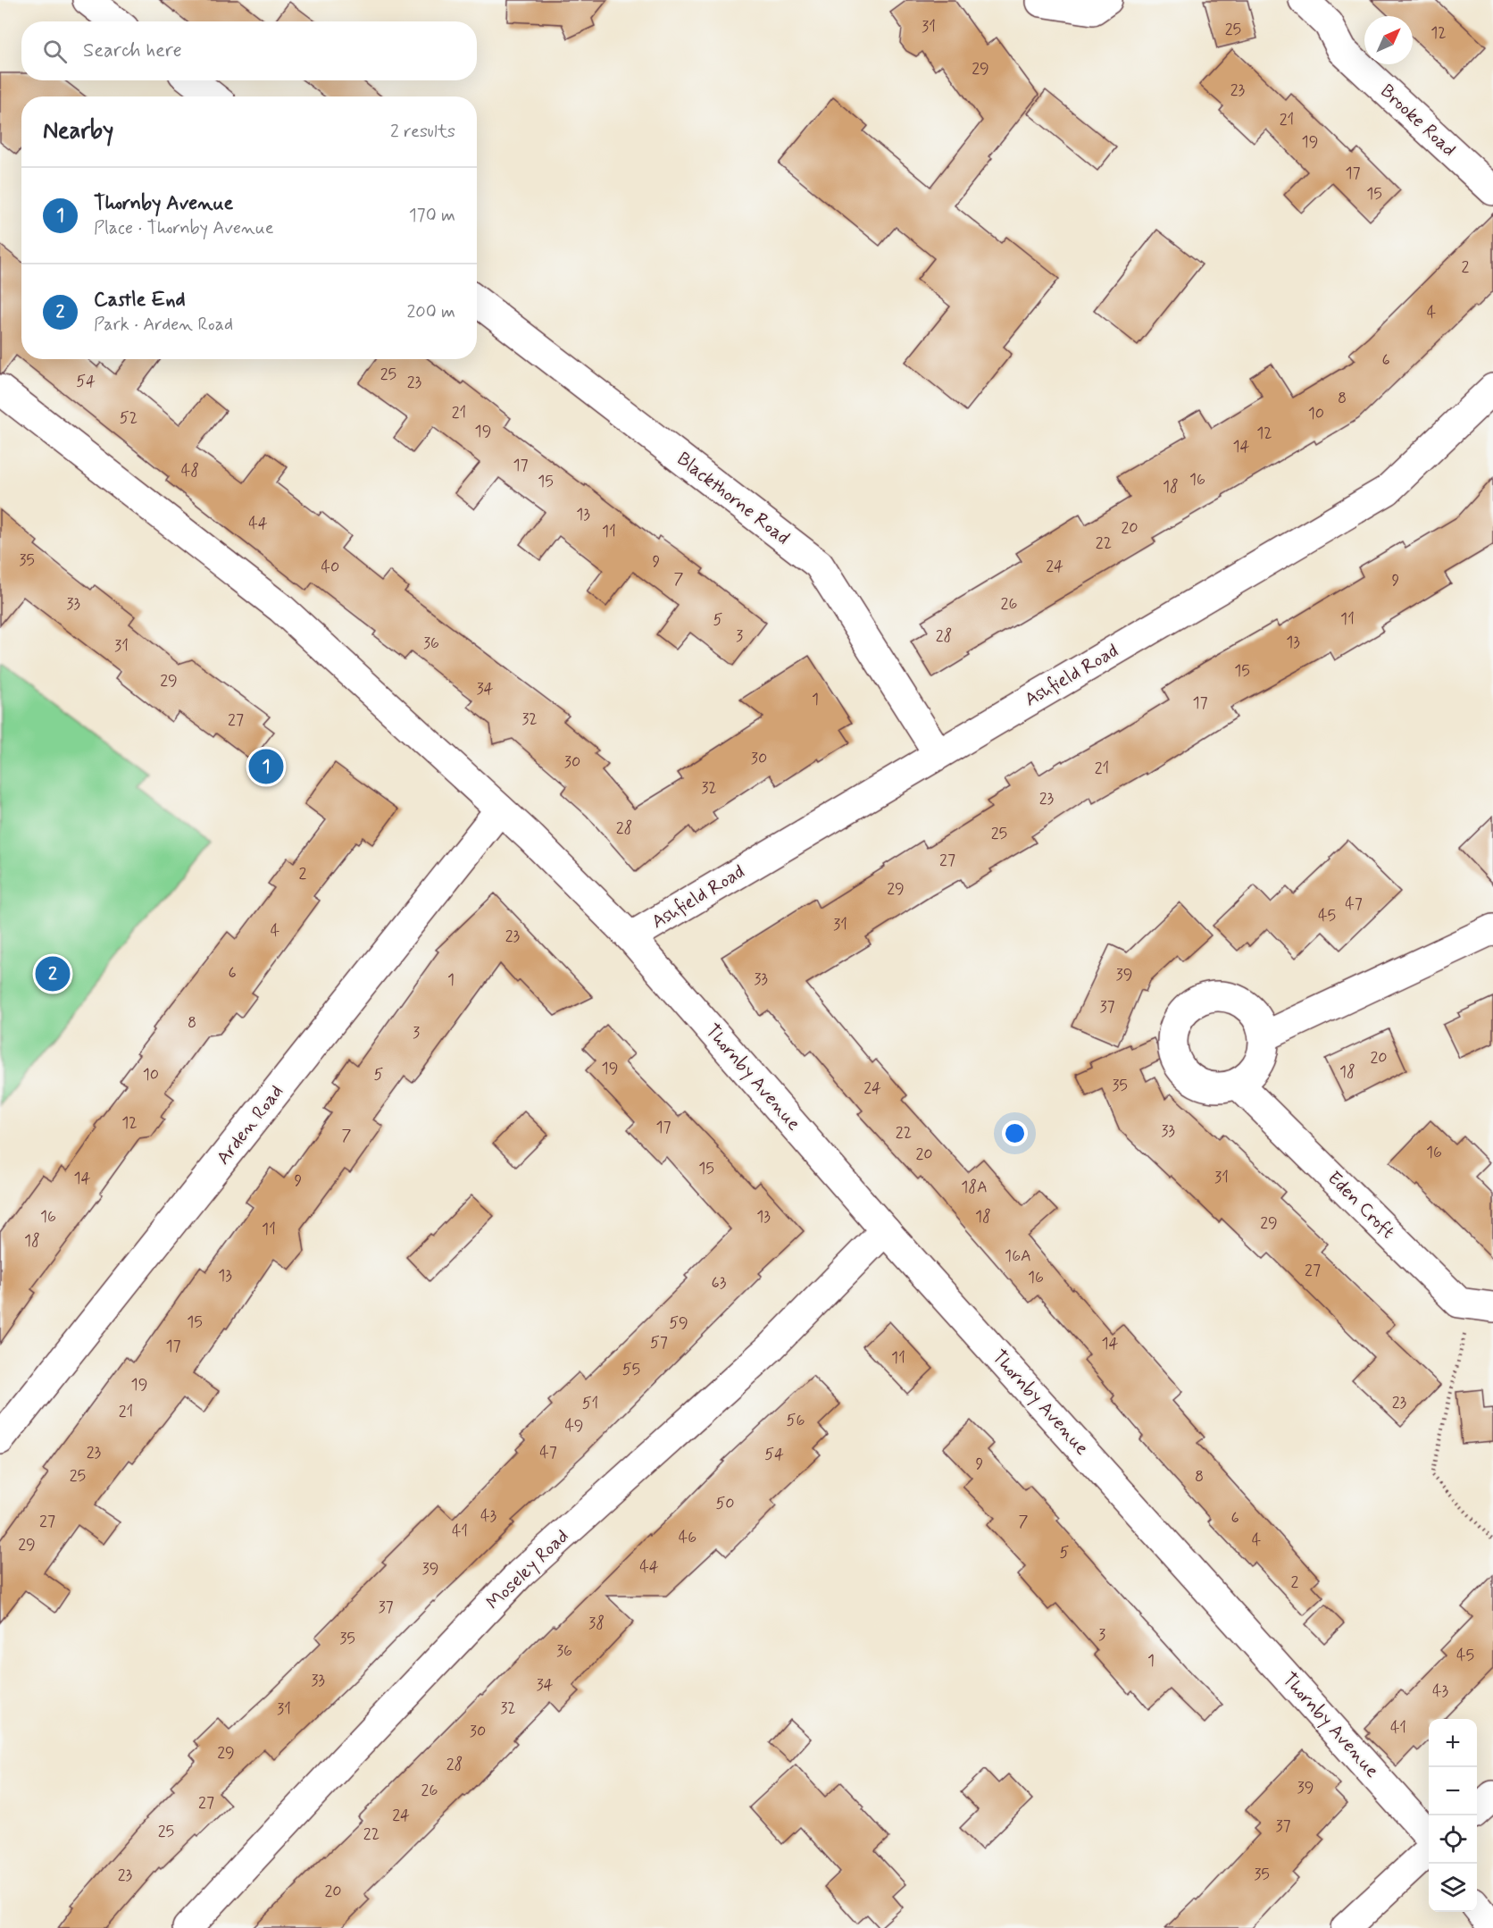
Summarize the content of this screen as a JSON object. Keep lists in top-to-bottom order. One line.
{"streets":{"street":["Brooke Road","Blackthorne Road","Ashfield Road","Thornby Avenue","Arden Road","Eden Croft","Moseley Road"]},"crossings":[["Blackthorne Road","Ashfield Road"],["Ashfield Road","Thornby Avenue"],["Thornby Avenue","Arden Road"],["Thornby Avenue","Moseley Road"]],"house_numbers":["31","25","12","29","23","21","19","17","15","2","4","6","25","54","23","8","21","10","52","19","12","14","17","48","16","15","18","13","44","20","11","22","35","9","24","40","7","9","33","26","11","5","3","28","13","36","31","15","29","34","1","17","32","27","30","30","21","32","23","28","25","27","2","29","47","45","31","4","23","6","39","33","1","37","8","3","20","19","18","10","5","35","24","12","17","33","22","7","16","20","15","31","14","9","18A","16","13","18","29","11","18","16A","27","13","16","63","15","59","57","14","17","11","55","19","23","51","21","56","49","23","47","54","9","25","8","50","43","6","27","7","41","46","4","29","5","44","39","2","37","38","3","35","36","45","1","33","34","43","32","31","41","30","29","28","39","26","27","24","37","25","22","35","23","20"],"north":"top right","page":{"search":"Search here","heading":["Nearby","2 results"],"list":[{"mark":"1","name":"Thornby Avenue","note":"Place · Thornby Avenue","value":"170 m"},{"mark":"2","name":"Castle End","note":"Park · Arden Road","value":"200 m"}],"pins":["1","2"],"map_buttons":["+","−"]}}
